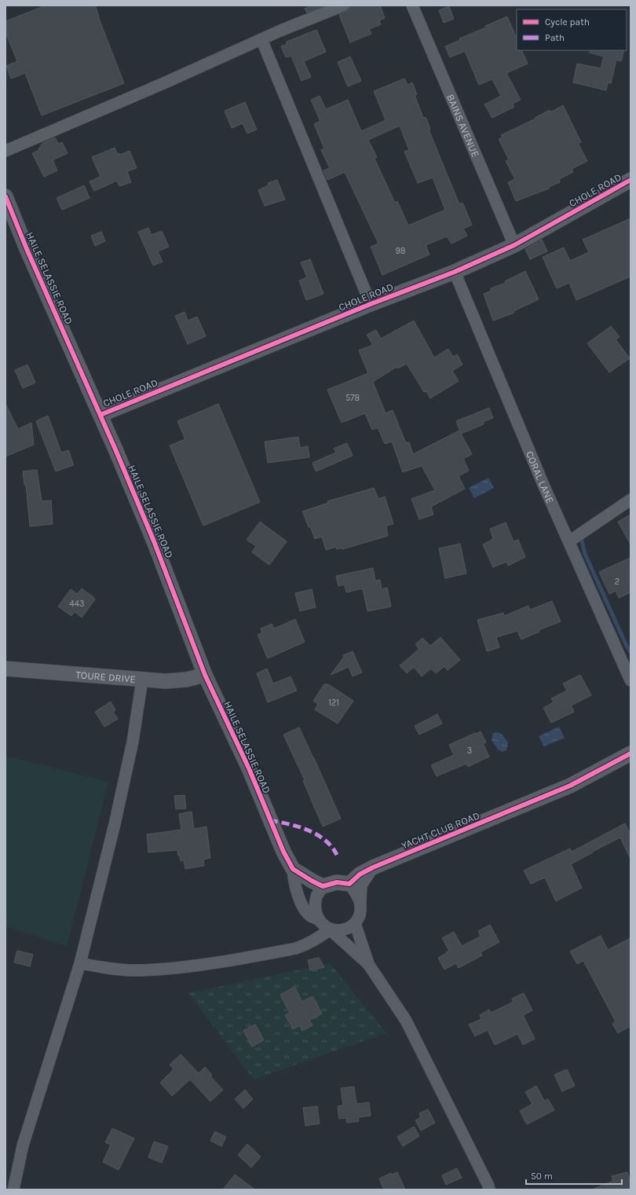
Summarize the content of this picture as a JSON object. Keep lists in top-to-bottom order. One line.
{"streets":{"street":["BAINS AVENUE","CHOLE ROAD","HAILE SELASSIE ROAD","CORAL LANE","TOURE DRIVE","YACHT CLUB ROAD"]},"crossings":[["BAINS AVENUE","CHOLE ROAD"],["CHOLE ROAD","HAILE SELASSIE ROAD"],["CHOLE ROAD","CORAL LANE"],["HAILE SELASSIE ROAD","TOURE DRIVE"]],"house_numbers":["98","578","2","443","121","3"],"legend":["Cycle path","Path"],"scale_bar":"50 m"}
